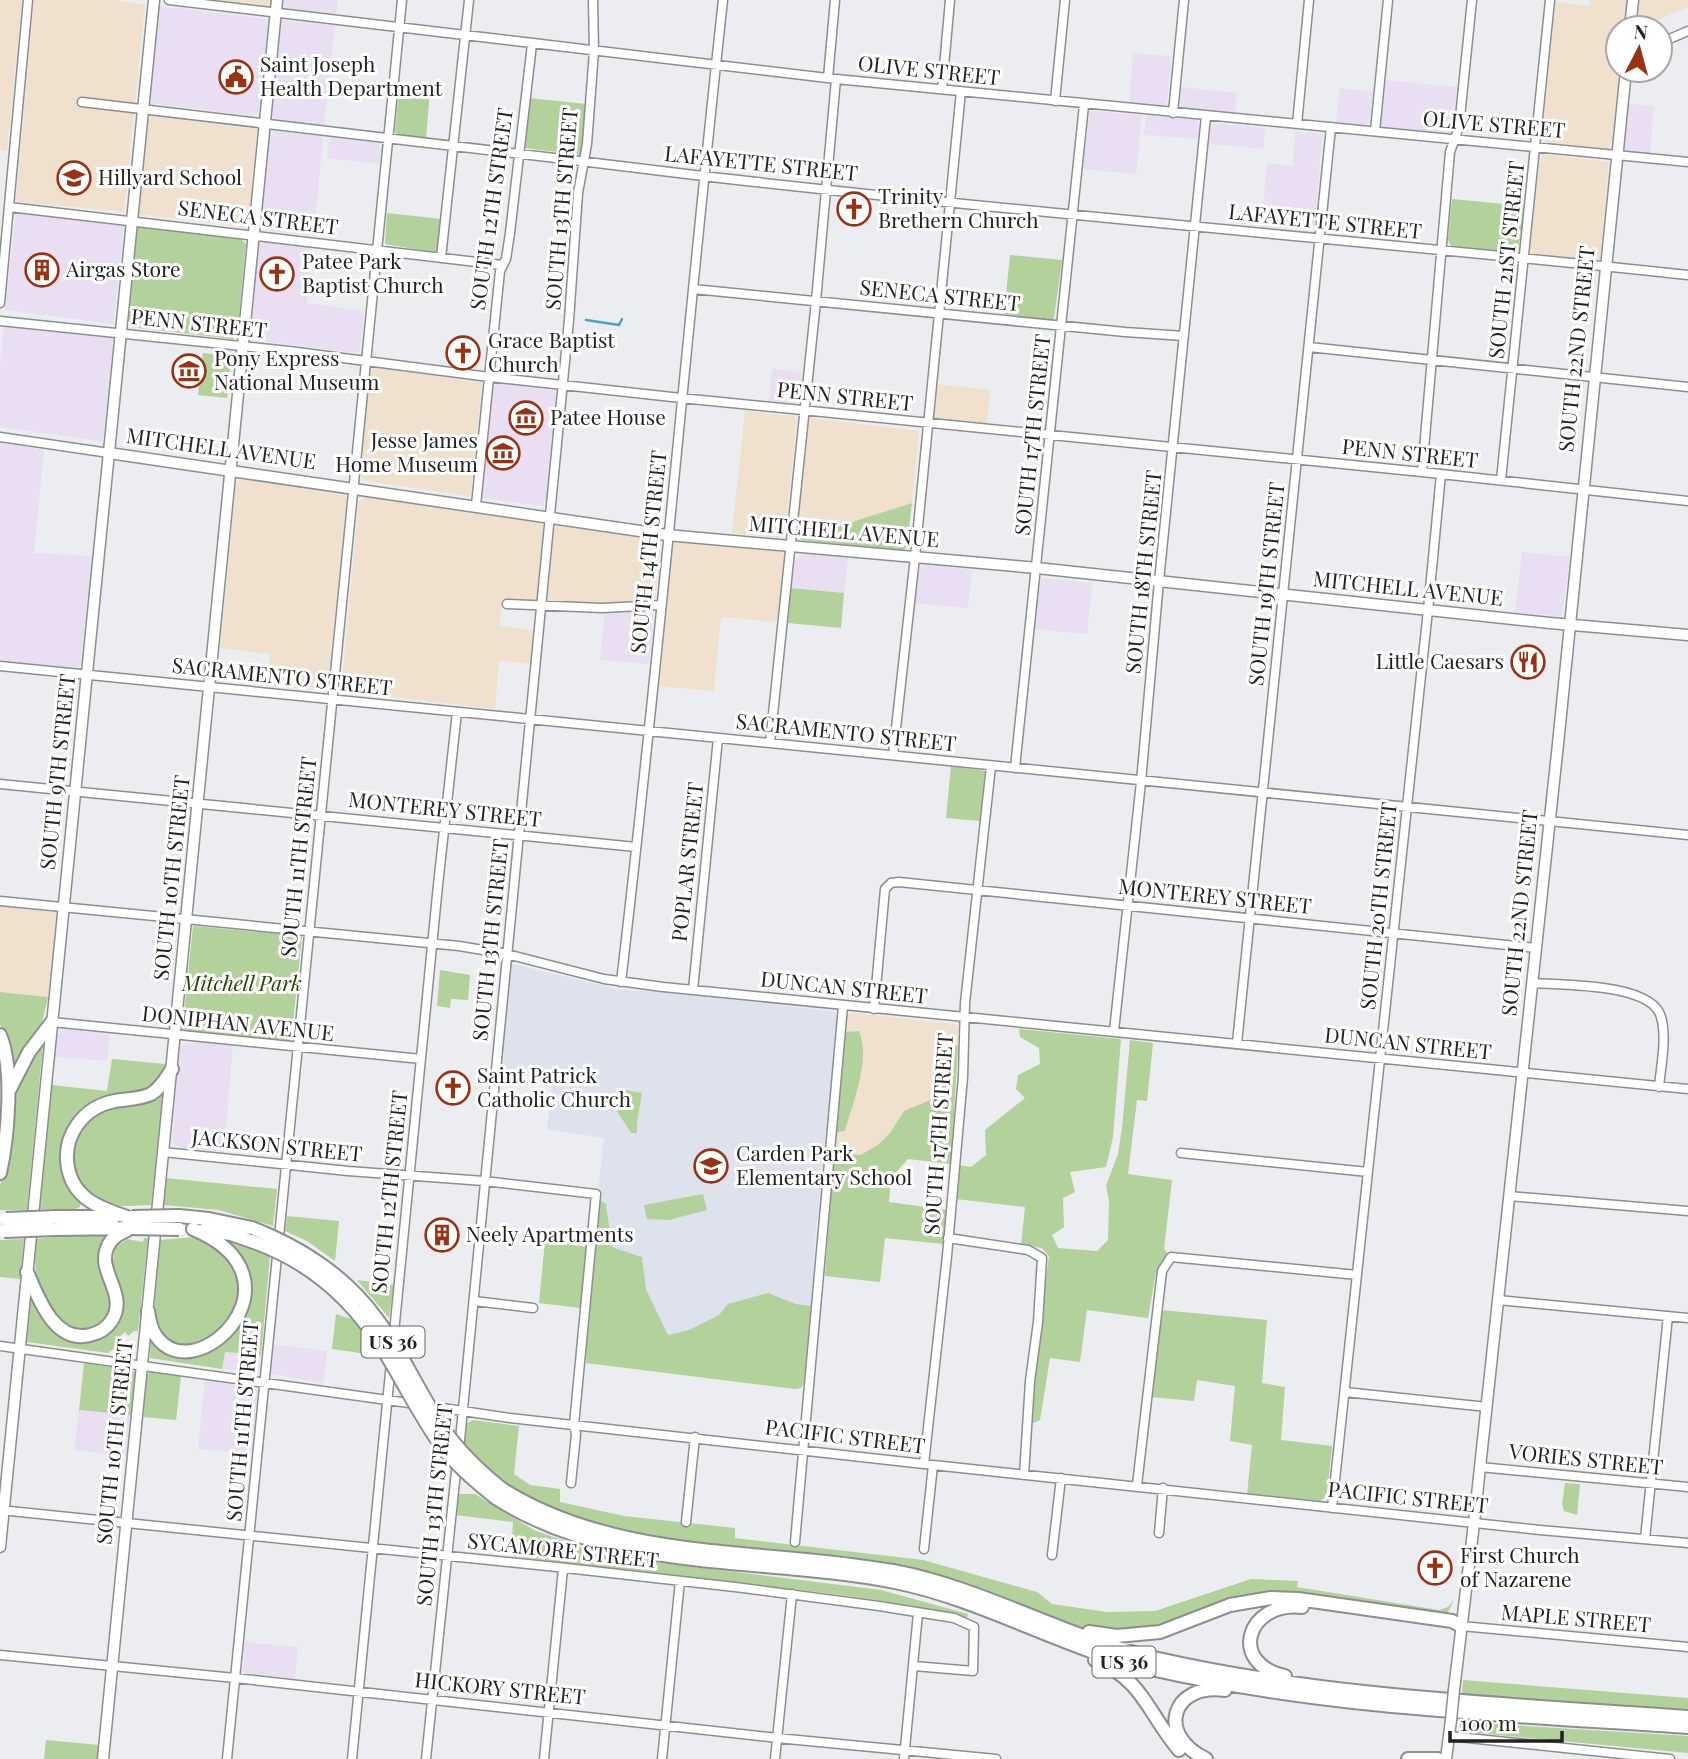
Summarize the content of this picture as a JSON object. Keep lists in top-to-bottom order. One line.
{"streets":{"highway":["US 36"],"main road":["SOUTH 22ND STREET","MITCHELL AVENUE","SOUTH 9TH STREET","SOUTH 10TH STREET"],"street":["OLIVE STREET","LAFAYETTE STREET","SOUTH 12TH STREET","SOUTH 13TH STREET","SENECA STREET","SOUTH 21ST STREET","PENN STREET","SOUTH 17TH STREET","SOUTH 14TH STREET","SOUTH 18TH STREET","SOUTH 19TH STREET","SACRAMENTO STREET","MONTEREY STREET","SOUTH 11TH STREET","POPLAR STREET","SOUTH 20TH STREET","DUNCAN STREET","DONIPHAN AVENUE","JACKSON STREET","PACIFIC STREET","VORIES STREET","SYCAMORE STREET","MAPLE STREET","HICKORY STREET"]},"crossings":[["OLIVE STREET","SOUTH 12TH STREET"],["OLIVE STREET","SOUTH 13TH STREET"],["OLIVE STREET","SOUTH 21ST STREET"],["OLIVE STREET","SOUTH 22ND STREET"],["OLIVE STREET","SOUTH 17TH STREET"],["OLIVE STREET","SOUTH 14TH STREET"],["OLIVE STREET","SOUTH 18TH STREET"],["OLIVE STREET","SOUTH 19TH STREET"],["OLIVE STREET","SOUTH 11TH STREET"],["OLIVE STREET","SOUTH 10TH STREET"],["LAFAYETTE STREET","SOUTH 12TH STREET"],["LAFAYETTE STREET","SOUTH 13TH STREET"],["LAFAYETTE STREET","SOUTH 21ST STREET"],["LAFAYETTE STREET","SOUTH 22ND STREET"],["LAFAYETTE STREET","SOUTH 17TH STREET"],["LAFAYETTE STREET","SOUTH 14TH STREET"],["LAFAYETTE STREET","SOUTH 18TH STREET"],["LAFAYETTE STREET","SOUTH 19TH STREET"],["LAFAYETTE STREET","SOUTH 9TH STREET"],["LAFAYETTE STREET","SOUTH 11TH STREET"],["LAFAYETTE STREET","SOUTH 10TH STREET"],["SOUTH 12TH STREET","SENECA STREET"],["SOUTH 12TH STREET","PENN STREET"],["SOUTH 12TH STREET","MITCHELL AVENUE"],["SOUTH 12TH STREET","SACRAMENTO STREET"],["SOUTH 12TH STREET","MONTEREY STREET"],["SOUTH 12TH STREET","DUNCAN STREET"],["SOUTH 12TH STREET","DONIPHAN AVENUE"],["SOUTH 12TH STREET","JACKSON STREET"],["SOUTH 12TH STREET","PACIFIC STREET"],["SOUTH 12TH STREET","SYCAMORE STREET"],["SOUTH 12TH STREET","HICKORY STREET"],["SOUTH 13TH STREET","PENN STREET"],["SOUTH 13TH STREET","MITCHELL AVENUE"],["SOUTH 13TH STREET","SACRAMENTO STREET"],["SOUTH 13TH STREET","MONTEREY STREET"],["SOUTH 13TH STREET","DUNCAN STREET"],["SOUTH 13TH STREET","JACKSON STREET"],["SOUTH 13TH STREET","PACIFIC STREET"],["SOUTH 13TH STREET","SYCAMORE STREET"],["SOUTH 13TH STREET","HICKORY STREET"],["SENECA STREET","SOUTH 17TH STREET"],["SENECA STREET","SOUTH 14TH STREET"],["SENECA STREET","SOUTH 18TH STREET"],["SENECA STREET","SOUTH 9TH STREET"],["SENECA STREET","SOUTH 11TH STREET"],["SENECA STREET","SOUTH 10TH STREET"],["SOUTH 21ST STREET","PENN STREET"],["PENN STREET","SOUTH 22ND STREET"],["PENN STREET","SOUTH 17TH STREET"],["PENN STREET","SOUTH 14TH STREET"],["PENN STREET","SOUTH 18TH STREET"],["PENN STREET","SOUTH 19TH STREET"],["PENN STREET","SOUTH 9TH STREET"],["PENN STREET","SOUTH 11TH STREET"],["PENN STREET","SOUTH 10TH STREET"],["PENN STREET","SOUTH 20TH STREET"],["SOUTH 22ND STREET","MITCHELL AVENUE"],["SOUTH 22ND STREET","SACRAMENTO STREET"],["SOUTH 22ND STREET","MONTEREY STREET"],["SOUTH 22ND STREET","DUNCAN STREET"],["SOUTH 22ND STREET","PACIFIC STREET"],["SOUTH 22ND STREET","VORIES STREET"],["SOUTH 22ND STREET","MAPLE STREET"],["SOUTH 17TH STREET","MITCHELL AVENUE"],["SOUTH 17TH STREET","SACRAMENTO STREET"],["SOUTH 17TH STREET","MONTEREY STREET"],["SOUTH 17TH STREET","DUNCAN STREET"],["SOUTH 17TH STREET","PACIFIC STREET"],["MITCHELL AVENUE","SOUTH 14TH STREET"],["MITCHELL AVENUE","SOUTH 18TH STREET"],["MITCHELL AVENUE","SOUTH 19TH STREET"],["MITCHELL AVENUE","SOUTH 9TH STREET"],["MITCHELL AVENUE","SOUTH 11TH STREET"],["MITCHELL AVENUE","SOUTH 10TH STREET"],["MITCHELL AVENUE","SOUTH 20TH STREET"],["SOUTH 14TH STREET","SACRAMENTO STREET"],["SOUTH 14TH STREET","MONTEREY STREET"],["SOUTH 14TH STREET","DUNCAN STREET"],["SOUTH 18TH STREET","SACRAMENTO STREET"],["SOUTH 18TH STREET","MONTEREY STREET"],["SOUTH 18TH STREET","DUNCAN STREET"],["SOUTH 19TH STREET","SACRAMENTO STREET"],["SOUTH 19TH STREET","MONTEREY STREET"],["SOUTH 19TH STREET","DUNCAN STREET"],["SACRAMENTO STREET","SOUTH 9TH STREET"],["SACRAMENTO STREET","SOUTH 11TH STREET"],["SACRAMENTO STREET","POPLAR STREET"],["SACRAMENTO STREET","SOUTH 10TH STREET"],["SACRAMENTO STREET","SOUTH 20TH STREET"],["SOUTH 9TH STREET","MONTEREY STREET"],["SOUTH 9TH STREET","DUNCAN STREET"],["SOUTH 9TH STREET","DONIPHAN AVENUE"],["SOUTH 9TH STREET","PACIFIC STREET"],["SOUTH 9TH STREET","SYCAMORE STREET"],["MONTEREY STREET","SOUTH 11TH STREET"],["MONTEREY STREET","SOUTH 10TH STREET"],["MONTEREY STREET","SOUTH 20TH STREET"],["MONTEREY STREET","DUNCAN STREET"],["SOUTH 11TH STREET","DUNCAN STREET"],["SOUTH 11TH STREET","DONIPHAN AVENUE"],["SOUTH 11TH STREET","JACKSON STREET"],["SOUTH 11TH STREET","PACIFIC STREET"],["SOUTH 11TH STREET","SYCAMORE STREET"],["SOUTH 11TH STREET","HICKORY STREET"],["POPLAR STREET","DUNCAN STREET"],["SOUTH 10TH STREET","DUNCAN STREET"],["SOUTH 10TH STREET","DONIPHAN AVENUE"],["SOUTH 10TH STREET","JACKSON STREET"],["SOUTH 10TH STREET","PACIFIC STREET"],["SOUTH 10TH STREET","SYCAMORE STREET"],["SOUTH 10TH STREET","HICKORY STREET"],["SOUTH 20TH STREET","DUNCAN STREET"],["SOUTH 20TH STREET","PACIFIC STREET"],["JACKSON STREET","PACIFIC STREET"]],"parks":["Mitchell Park"],"places":{"public building":["Saint Joseph Health Department"],"school or university":["Hillyard School","Carden Park Elementary School"],"church":["Trinity Brethern Church","Patee Park Baptist Church","Grace Baptist Church","Saint Patrick Catholic Church","First Church of Nazarene"],"building":["Airgas Store","Neely Apartments"],"museum":["Pony Express National Museum","Patee House","Jesse James Home Museum"],"restaurant":["Little Caesars"]},"scale_bar":"100 m","north":"top"}
